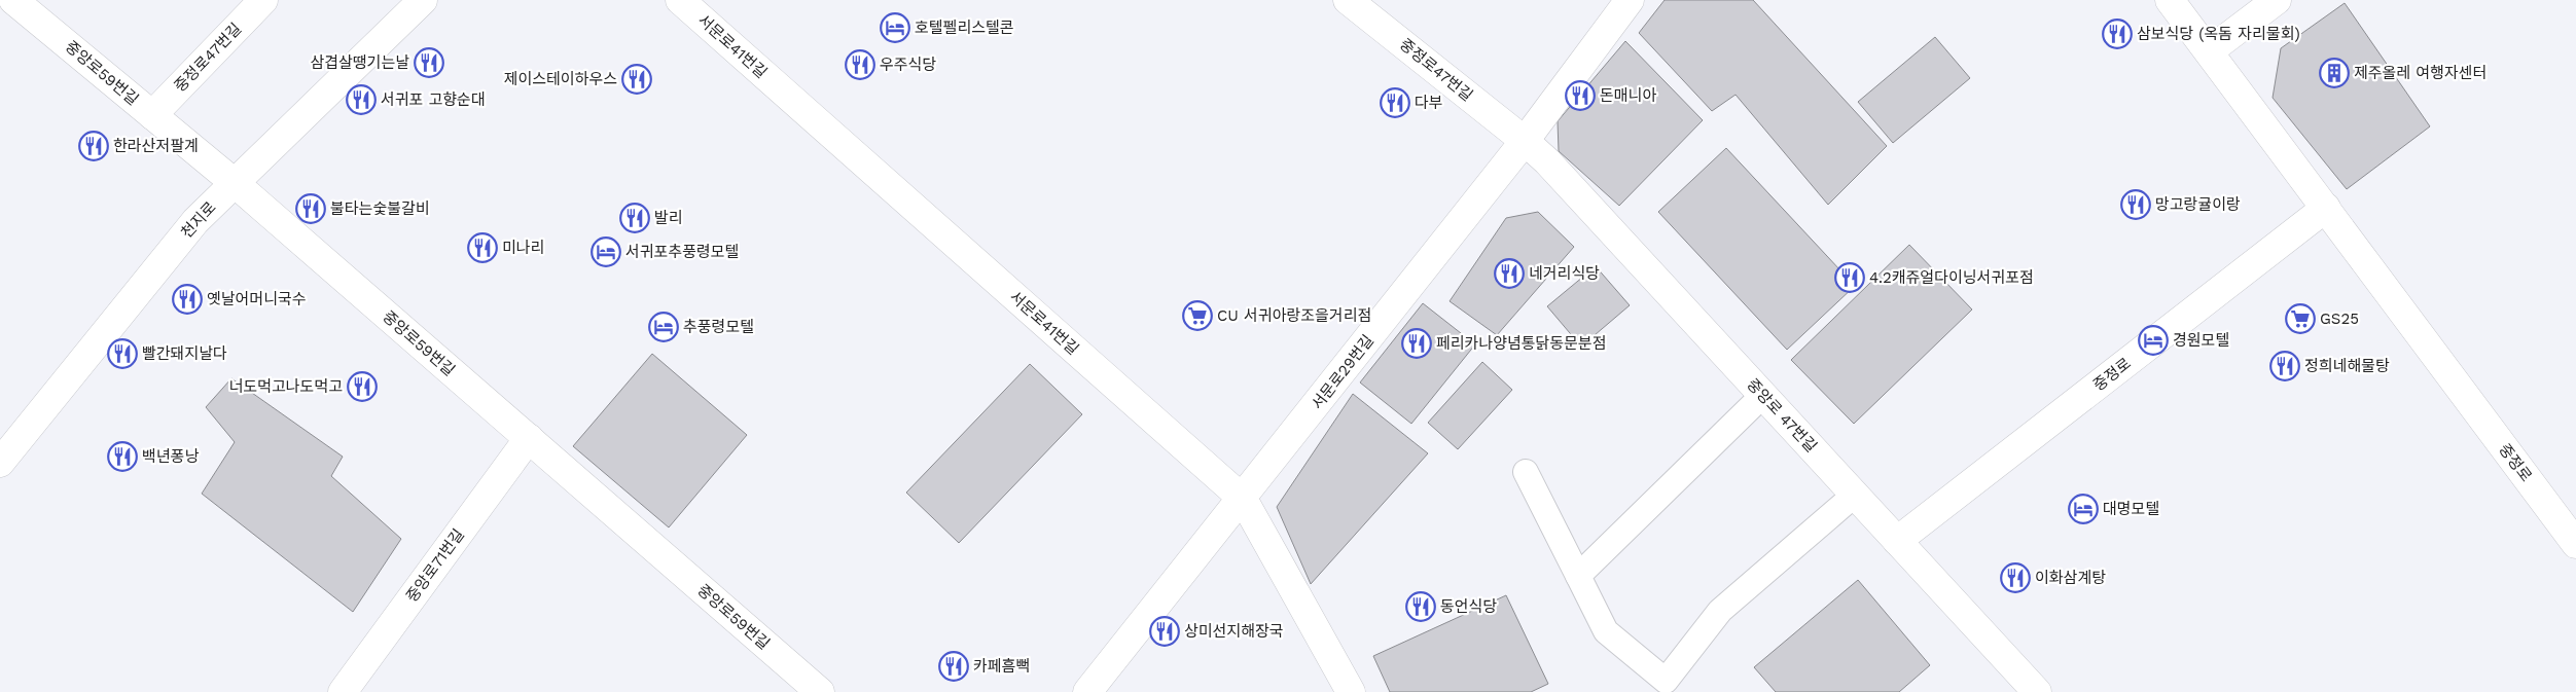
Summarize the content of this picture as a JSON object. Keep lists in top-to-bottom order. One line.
{"streets":{"street":["서문로41번길","중정로47번길","중앙로59번길","천지로","서문로29번길","중정로","중앙로 47번길","중앙로71번길"]},"crossings":[["서문로41번길","서문로29번길"],["중정로47번길","중앙로59번길"],["중정로47번길","서문로29번길"],["중정로47번길","중앙로 47번길"],["중앙로59번길","천지로"],["중앙로59번길","중앙로71번길"],["서문로29번길","중앙로 47번길"],["중정로","중앙로 47번길"]],"places":{"hotel":["호텔펠리스텔콘","서귀포추풍령모텔","추풍령모텔","경원모텔","대명모텔"],"restaurant":["삼보식당 (옥돔 자리물회)","삼겹살땡기는날","우주식당","제이스테이하우스","돈매니아","서귀포 고향순대","다부","한라산저팔계","망고랑귤이랑","불타는숯불갈비","발리","미나리","네거리식당","4.2캐쥬얼다이닝서귀포점","옛날어머니국수","페리카나양념통닭동문분점","빨간돼지날다","정희네해물탕","너도먹고나도먹고","백년퐁낭","이화삼계탕","동언식당","상미선지해장국","카페흠뻑"],"building":["제주올레 여행자센터"],"supermarket":["CU 서귀아랑조을거리점","GS25"]}}
